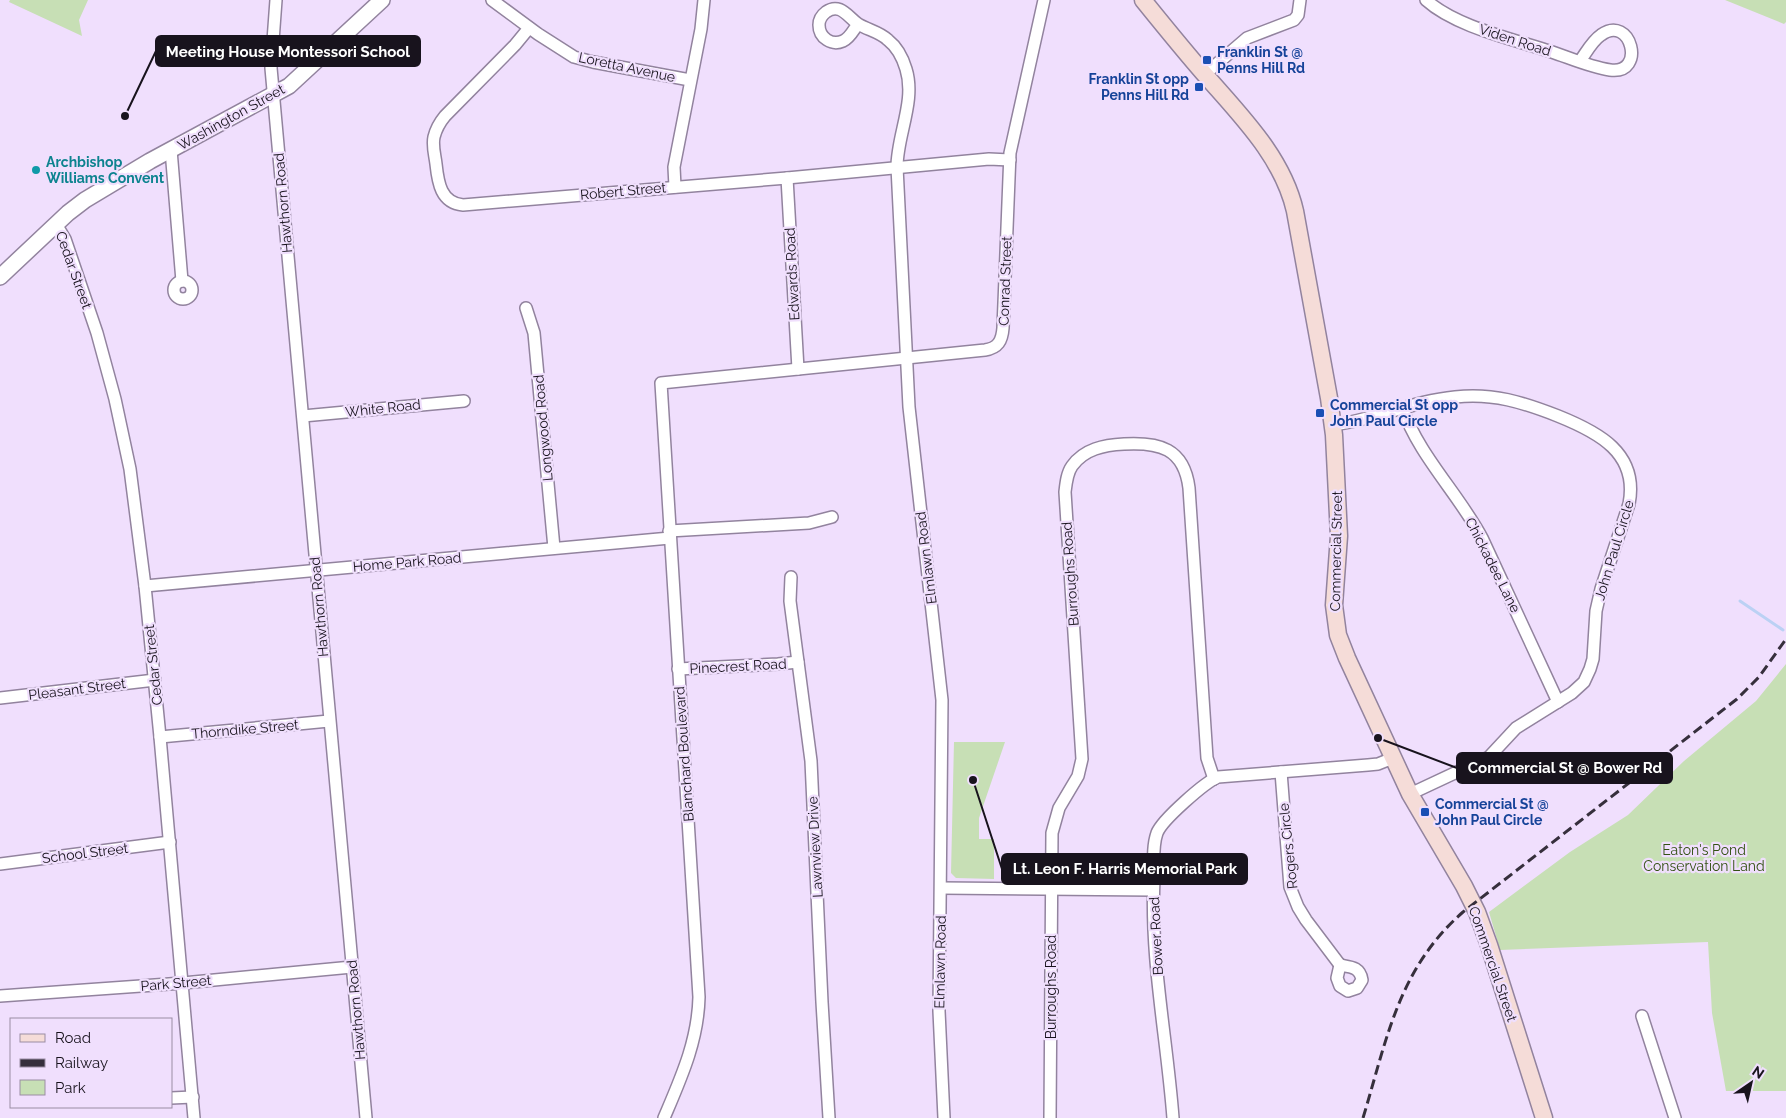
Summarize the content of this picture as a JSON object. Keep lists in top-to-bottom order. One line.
{"streets":{"main road":["Commercial Street"],"street":["Viden Road","Loretta Avenue","Washington Street","Robert Street","Hawthorn Road","Cedar Street","Edwards Road","Conrad Street","White Road","Longwood Road","John Paul Circle","Elmlawn Road","Home Park Road","Chickadee Lane","Burroughs Road","Pinecrest Road","Pleasant Street","Thorndike Street","Blanchard Boulevard","Rogers Circle","Lawnview Drive","School Street","Bower Road","Park Street"]},"crossings":[["Loretta Avenue","Robert Street"],["Washington Street","Hawthorn Road"],["Washington Street","Cedar Street"],["Robert Street","Edwards Road"],["Robert Street","Conrad Street"],["Robert Street","Elmlawn Road"],["Hawthorn Road","White Road"],["Hawthorn Road","Home Park Road"],["Hawthorn Road","Thorndike Street"],["Hawthorn Road","Park Street"],["Cedar Street","Home Park Road"],["Cedar Street","Pleasant Street"],["Cedar Street","Thorndike Street"],["Cedar Street","School Street"],["Cedar Street","Park Street"],["Edwards Road","Conrad Street"],["Conrad Street","Elmlawn Road"],["Conrad Street","Blanchard Boulevard"],["Longwood Road","Home Park Road"],["John Paul Circle","Commercial Street"],["John Paul Circle","Chickadee Lane"],["Home Park Road","Blanchard Boulevard"],["Burroughs Road","Bower Road"],["Pinecrest Road","Blanchard Boulevard"],["Pinecrest Road","Lawnview Drive"]],"parks":["Eaton's Pond Conservation Land"],"places":{"transit":["Franklin St @ Penns Hill Rd","Franklin St opp Penns Hill Rd","Commercial St opp John Paul Circle","Commercial St @ John Paul Circle"],"other":["Meeting House Montessori School","Archbishop Williams Convent","Commercial St @ Bower Rd","Lt. Leon F. Harris Memorial Park"]},"legend":["Road","Railway","Park"],"north":"top right"}
